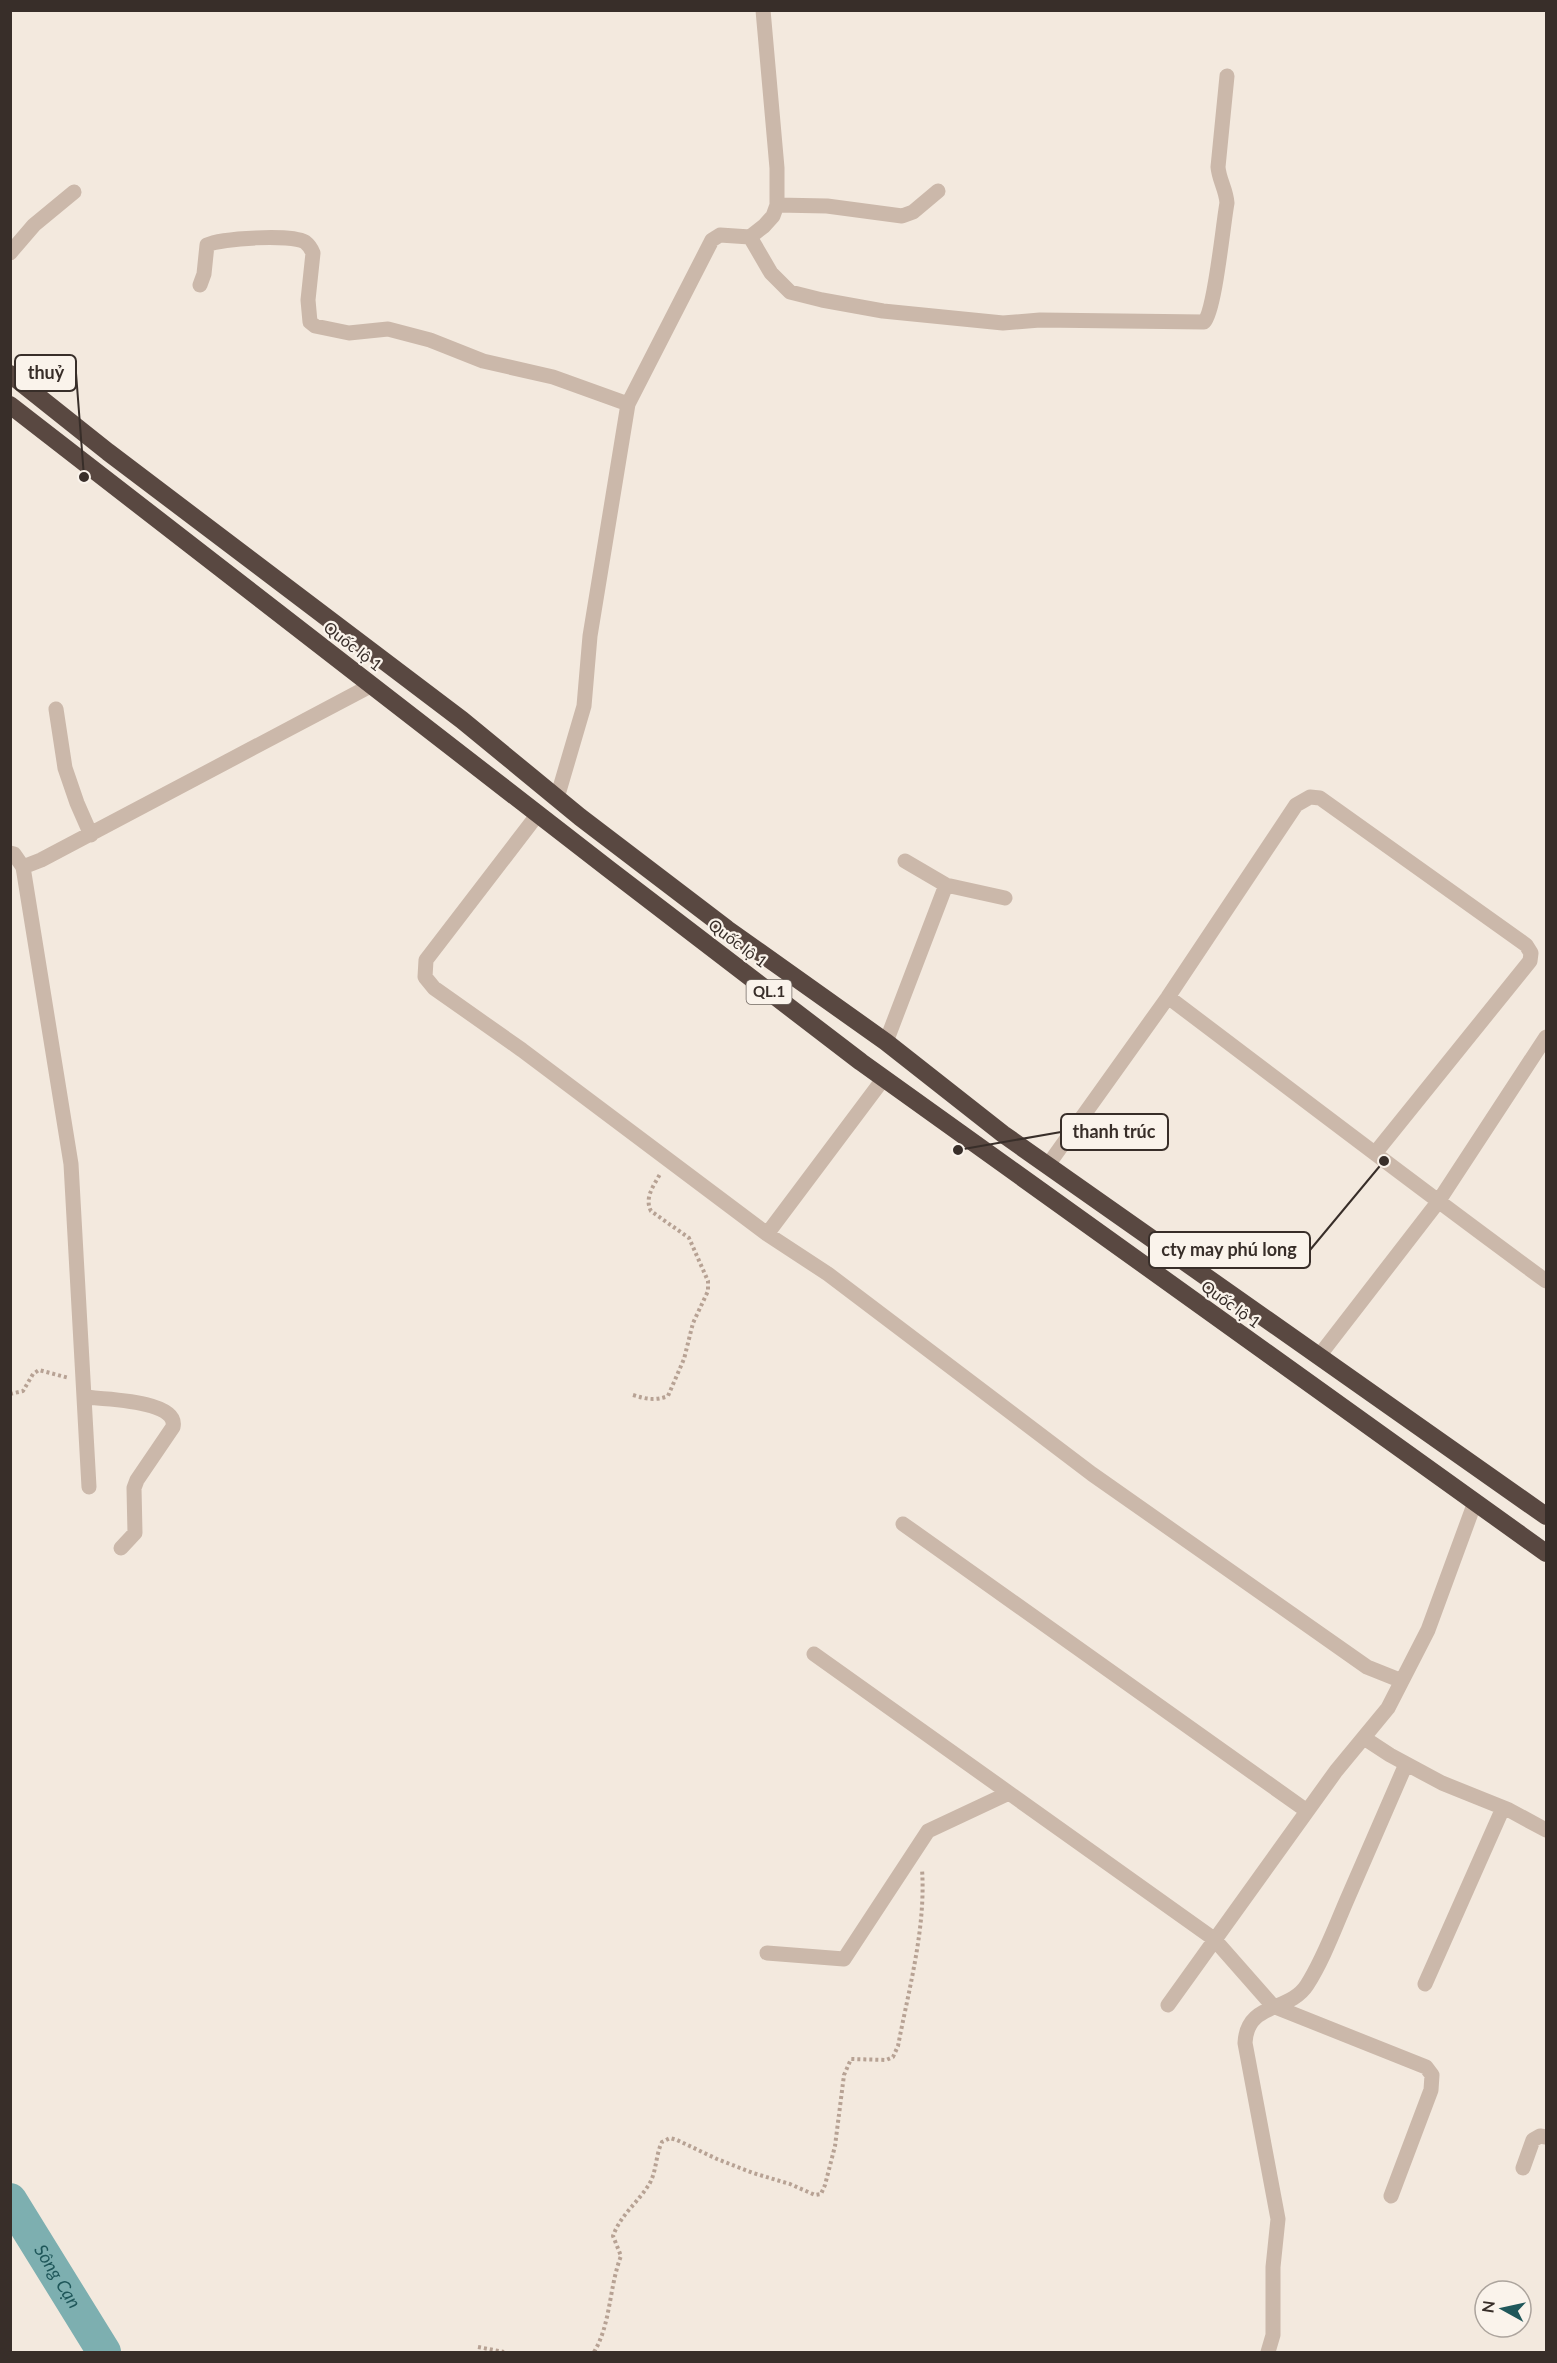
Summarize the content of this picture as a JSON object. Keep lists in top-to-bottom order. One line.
{"streets":{"highway":["Quốc lộ 1","QL.1"]},"water":["Sông Cạn"],"places":["thuỷ","thanh trúc","cty may phú long"],"north":"left"}
